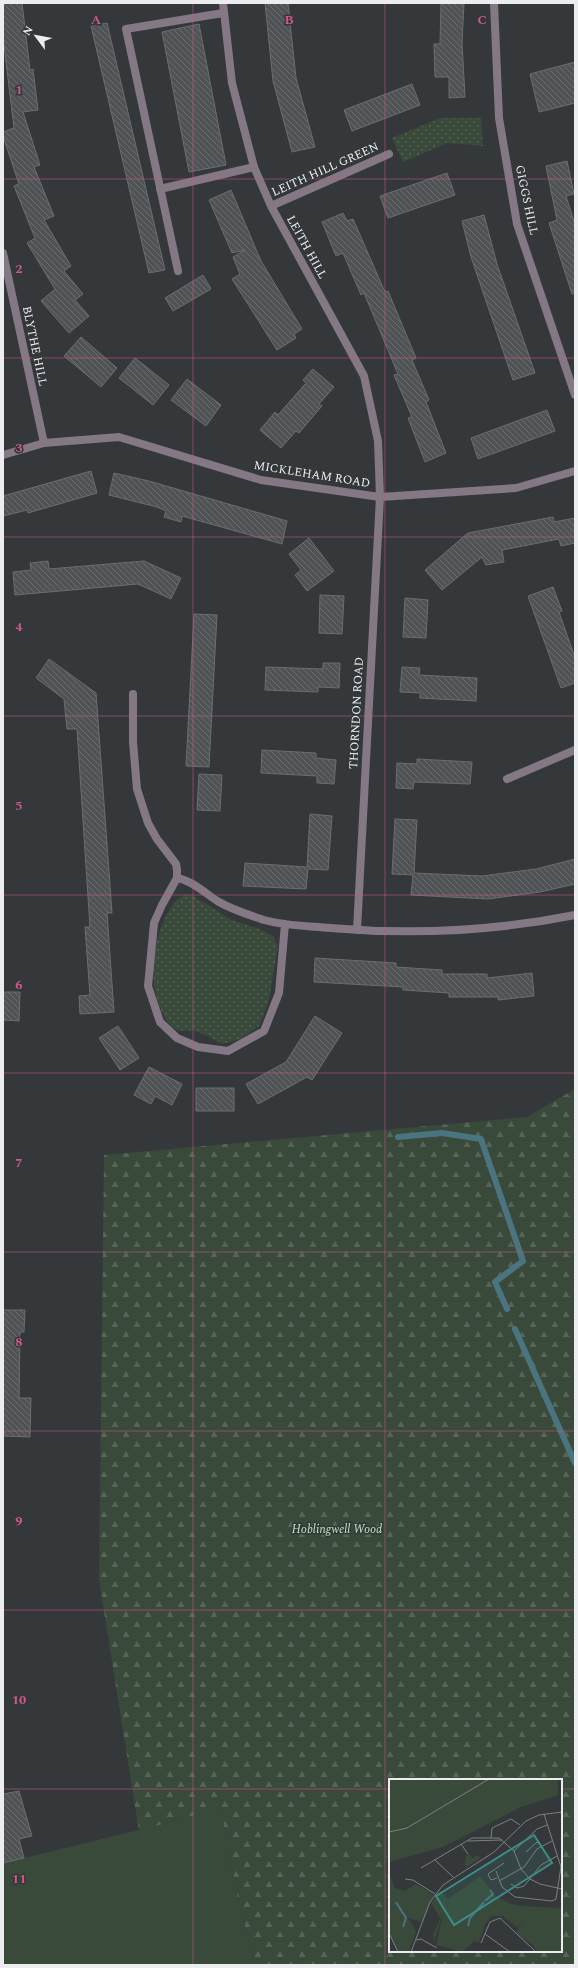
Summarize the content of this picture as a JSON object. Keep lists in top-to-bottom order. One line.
{"streets":{"street":["LEITH HILL GREEN","GIGGS HILL","LEITH HILL","BLYTHE HILL","MICKLEHAM ROAD","THORNDON ROAD"]},"crossings":[["LEITH HILL GREEN","LEITH HILL"],["LEITH HILL","MICKLEHAM ROAD"],["LEITH HILL","THORNDON ROAD"],["BLYTHE HILL","MICKLEHAM ROAD"],["MICKLEHAM ROAD","THORNDON ROAD"]],"parks":["Hoblingwell Wood"],"north":"top left","grid":{"columns":["A","B","C"],"rows":["1","2","3","4","5","6","7","8","9","10","11"]}}
